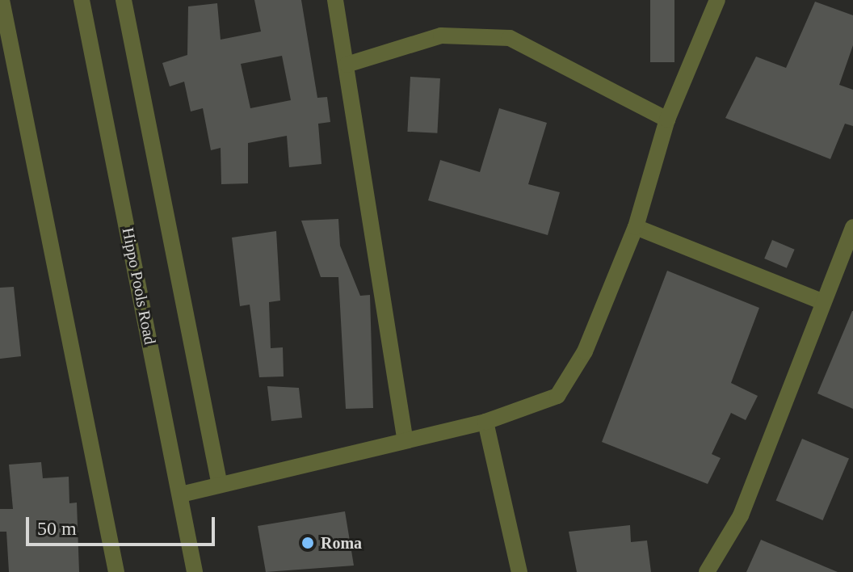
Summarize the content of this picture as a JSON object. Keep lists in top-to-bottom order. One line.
{"streets":{"street":["Hippo Pools Road"]},"places":["Roma"],"scale_bar":"50 m"}
